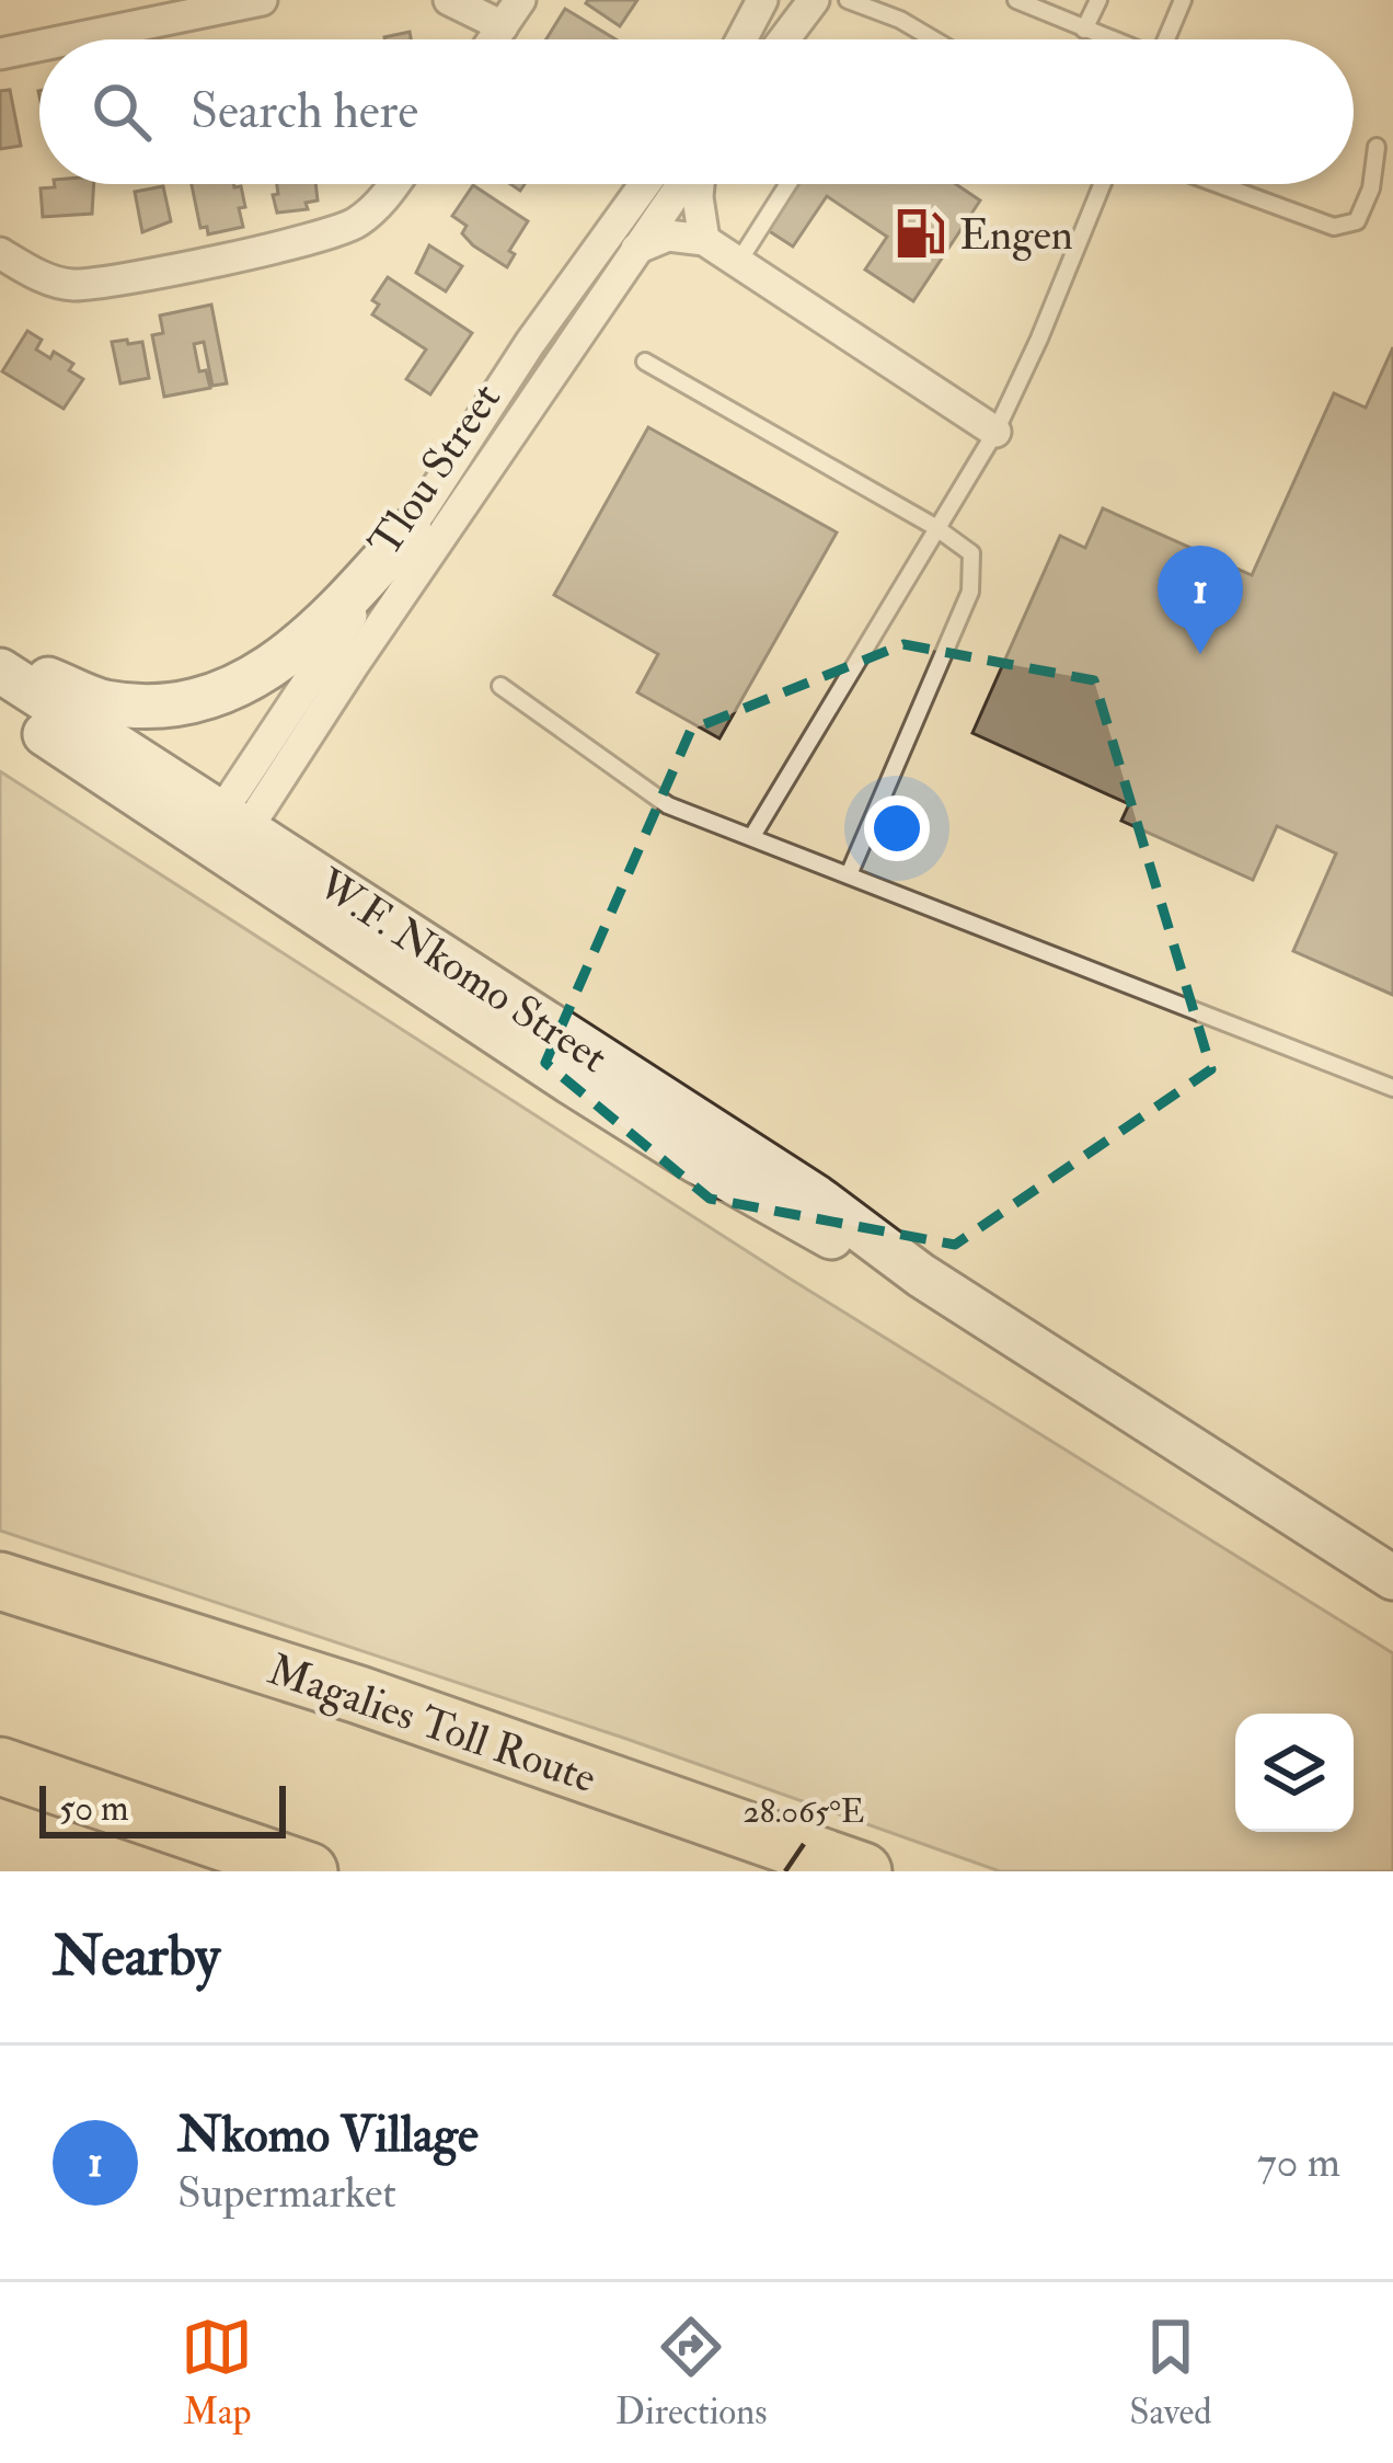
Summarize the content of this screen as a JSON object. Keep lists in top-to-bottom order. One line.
{"streets":{"highway":["Magalies Toll Route"],"main road":["W.F. Nkomo Street"],"street":["Tlou Street"]},"crossings":[["Tlou Street","W.F. Nkomo Street"]],"places":{"fuel station":["Engen"]},"scale_bar":"50 m","page":{"search":"Search here","pins":"1","scale":"50 m","heading":"Nearby","list":[{"mark":"1","name":"Nkomo Village","note":"Supermarket","value":"70 m"}],"nav":["Map","Directions","Saved"]},"coordinates":["28.065°E"]}
